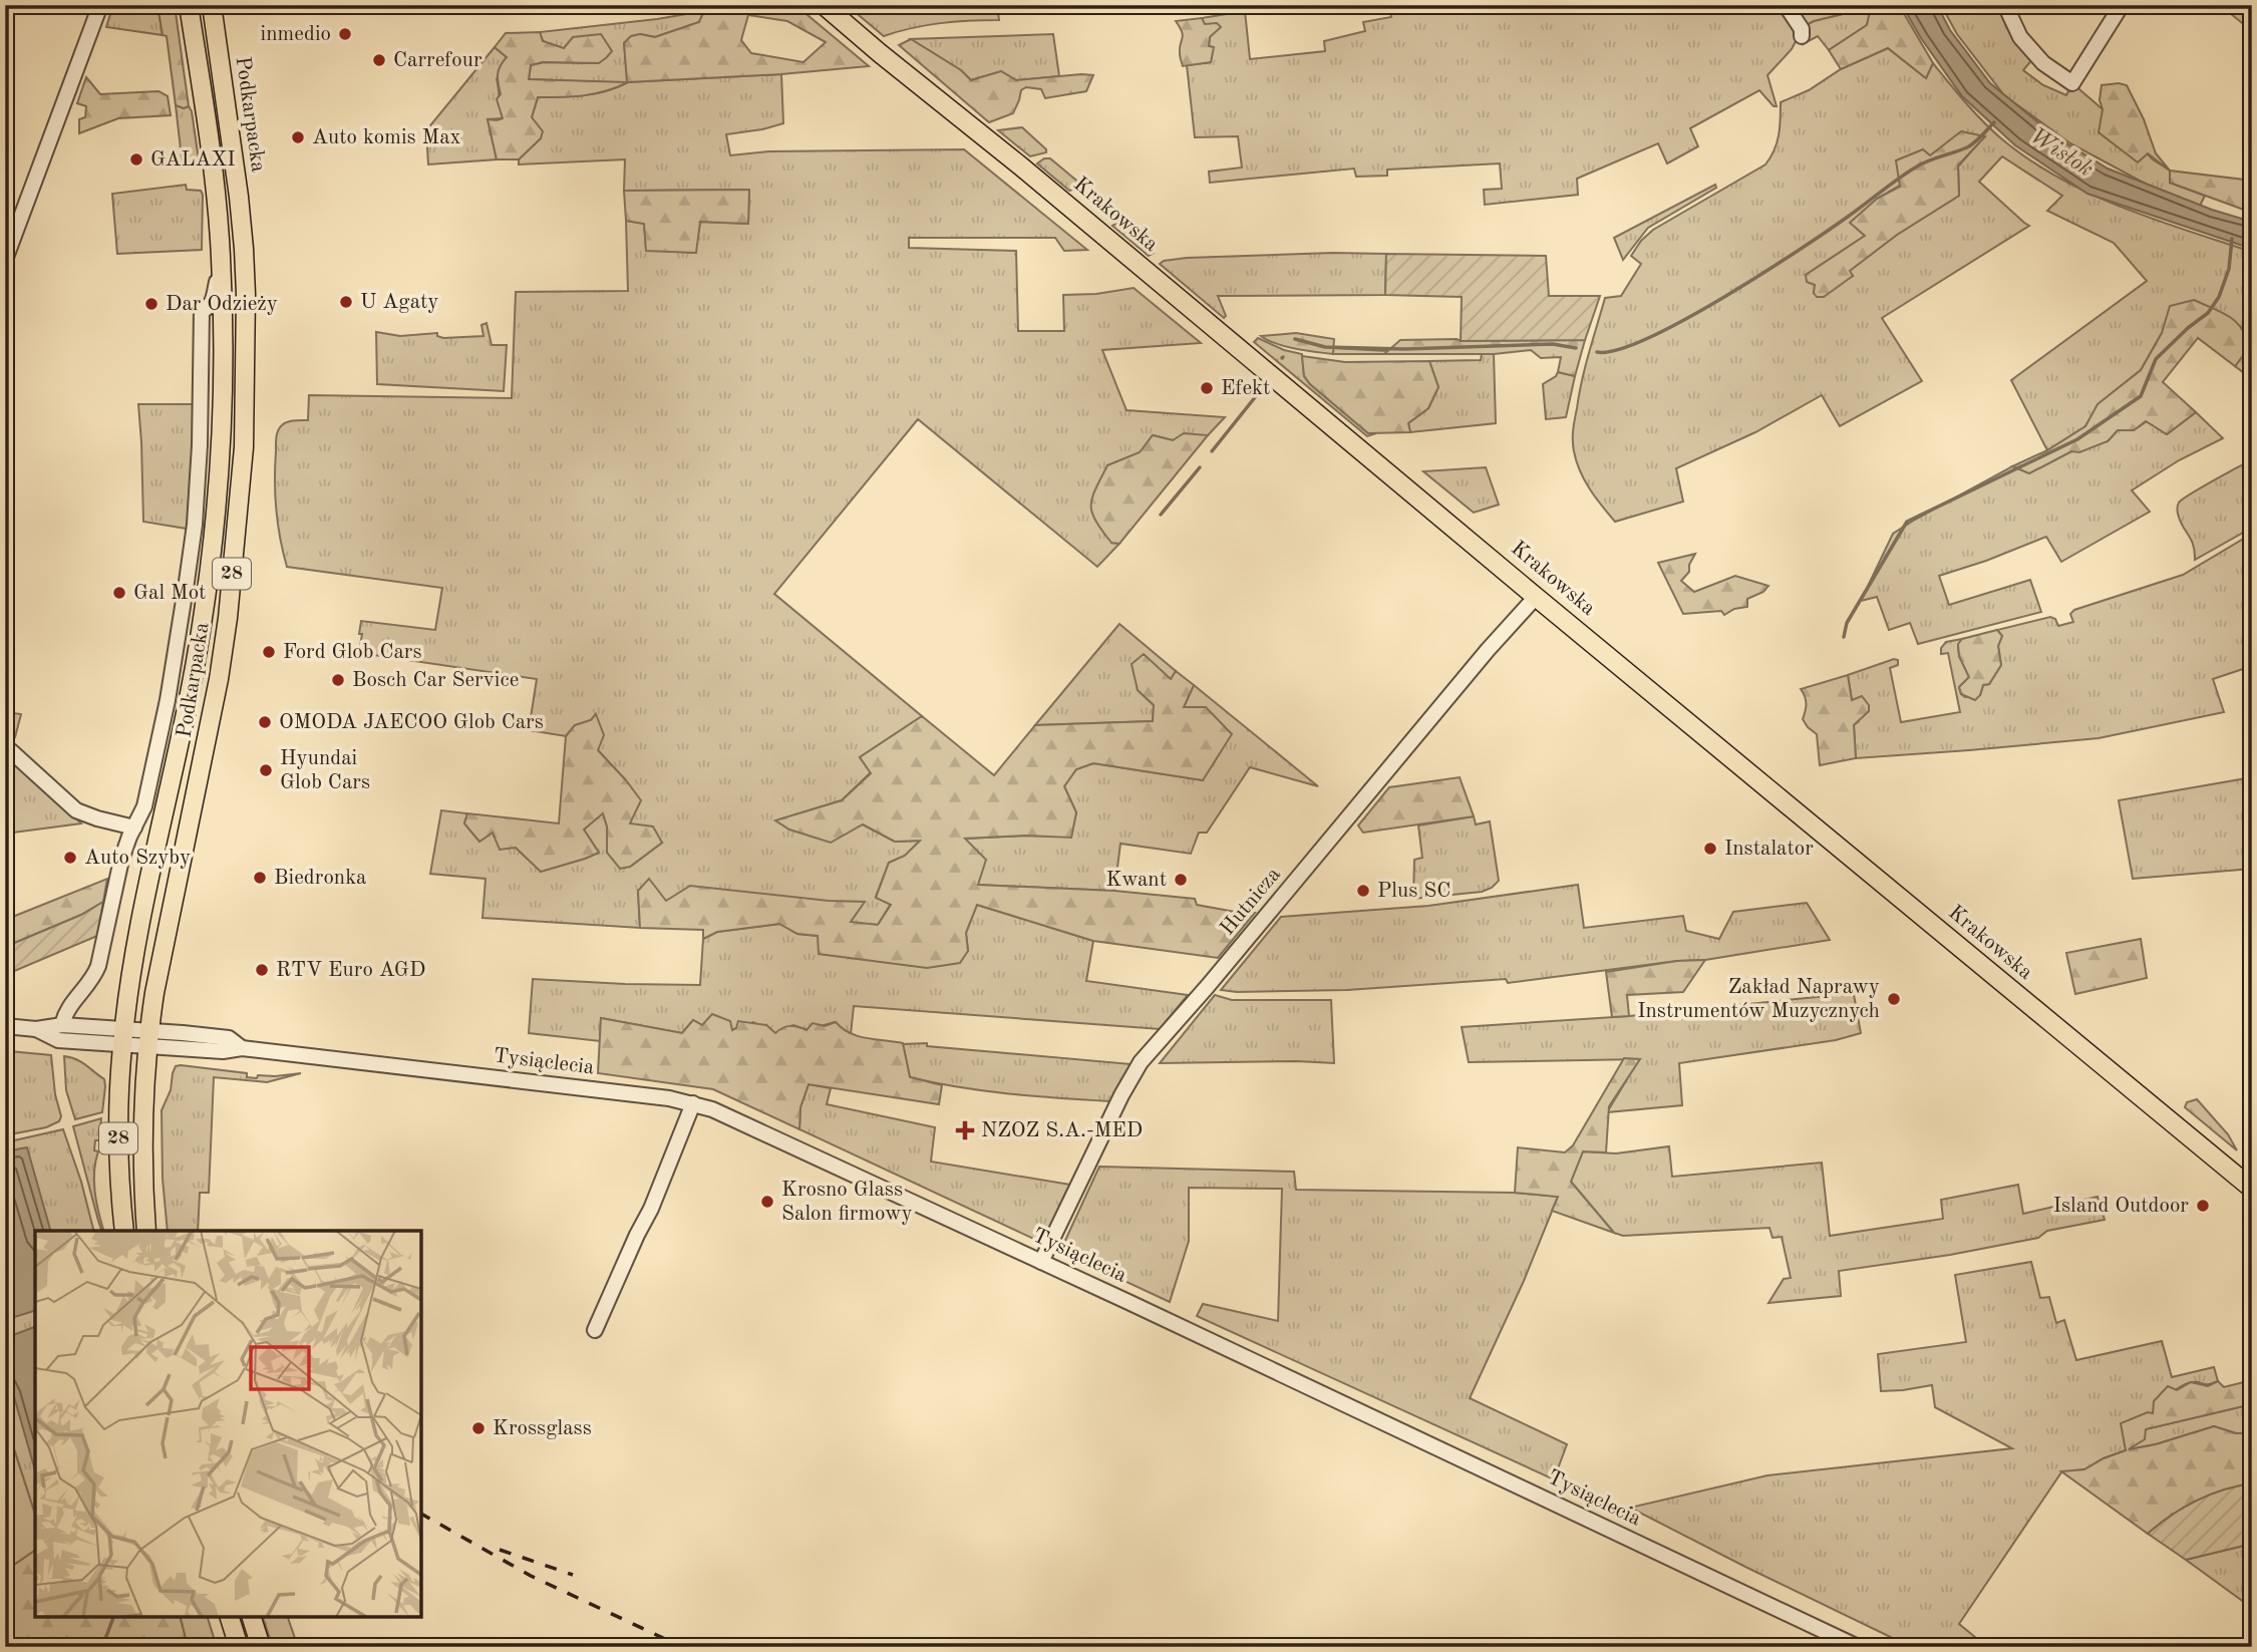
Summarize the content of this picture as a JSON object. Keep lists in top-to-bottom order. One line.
{"streets":{"main road":["Podkarpacka","Krakowska","28"],"street":["Hutnicza","Tysiąclecia"]},"crossings":[["Podkarpacka","Tysiąclecia"],["Krakowska","Hutnicza"],["Hutnicza","Tysiąclecia"]],"water":["Wisłok"],"places":{"other":["inmedio","Carrefour","Auto komis Max","GALAXI","U Agaty","Dar Odzieży","Efekt","Gal Mot","Ford Glob Cars","Bosch Car Service","OMODA JAECOO Glob Cars","Hyundai Glob Cars","Instalator","Auto Szyby","Biedronka","Kwant","Plus SC","RTV Euro AGD","Zakład Naprawy Instrumentów Muzycznych","Krosno Glass Salon firmowy","Island Outdoor","Krossglass"],"health":["NZOZ S.A.-MED"]}}
